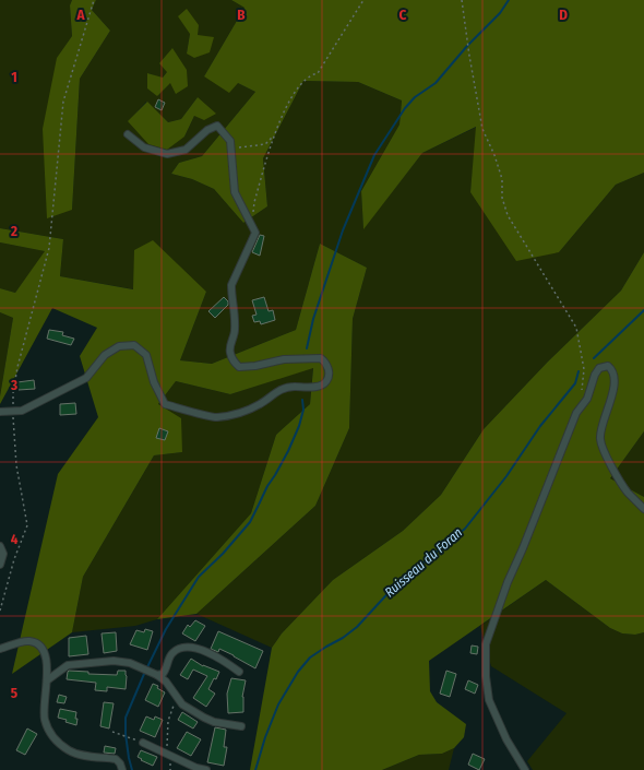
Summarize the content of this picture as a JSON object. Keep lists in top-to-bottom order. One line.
{"water":["Ruisseau du Foran"],"grid":{"columns":["A","B","C","D"],"rows":["1","2","3","4","5"]}}
